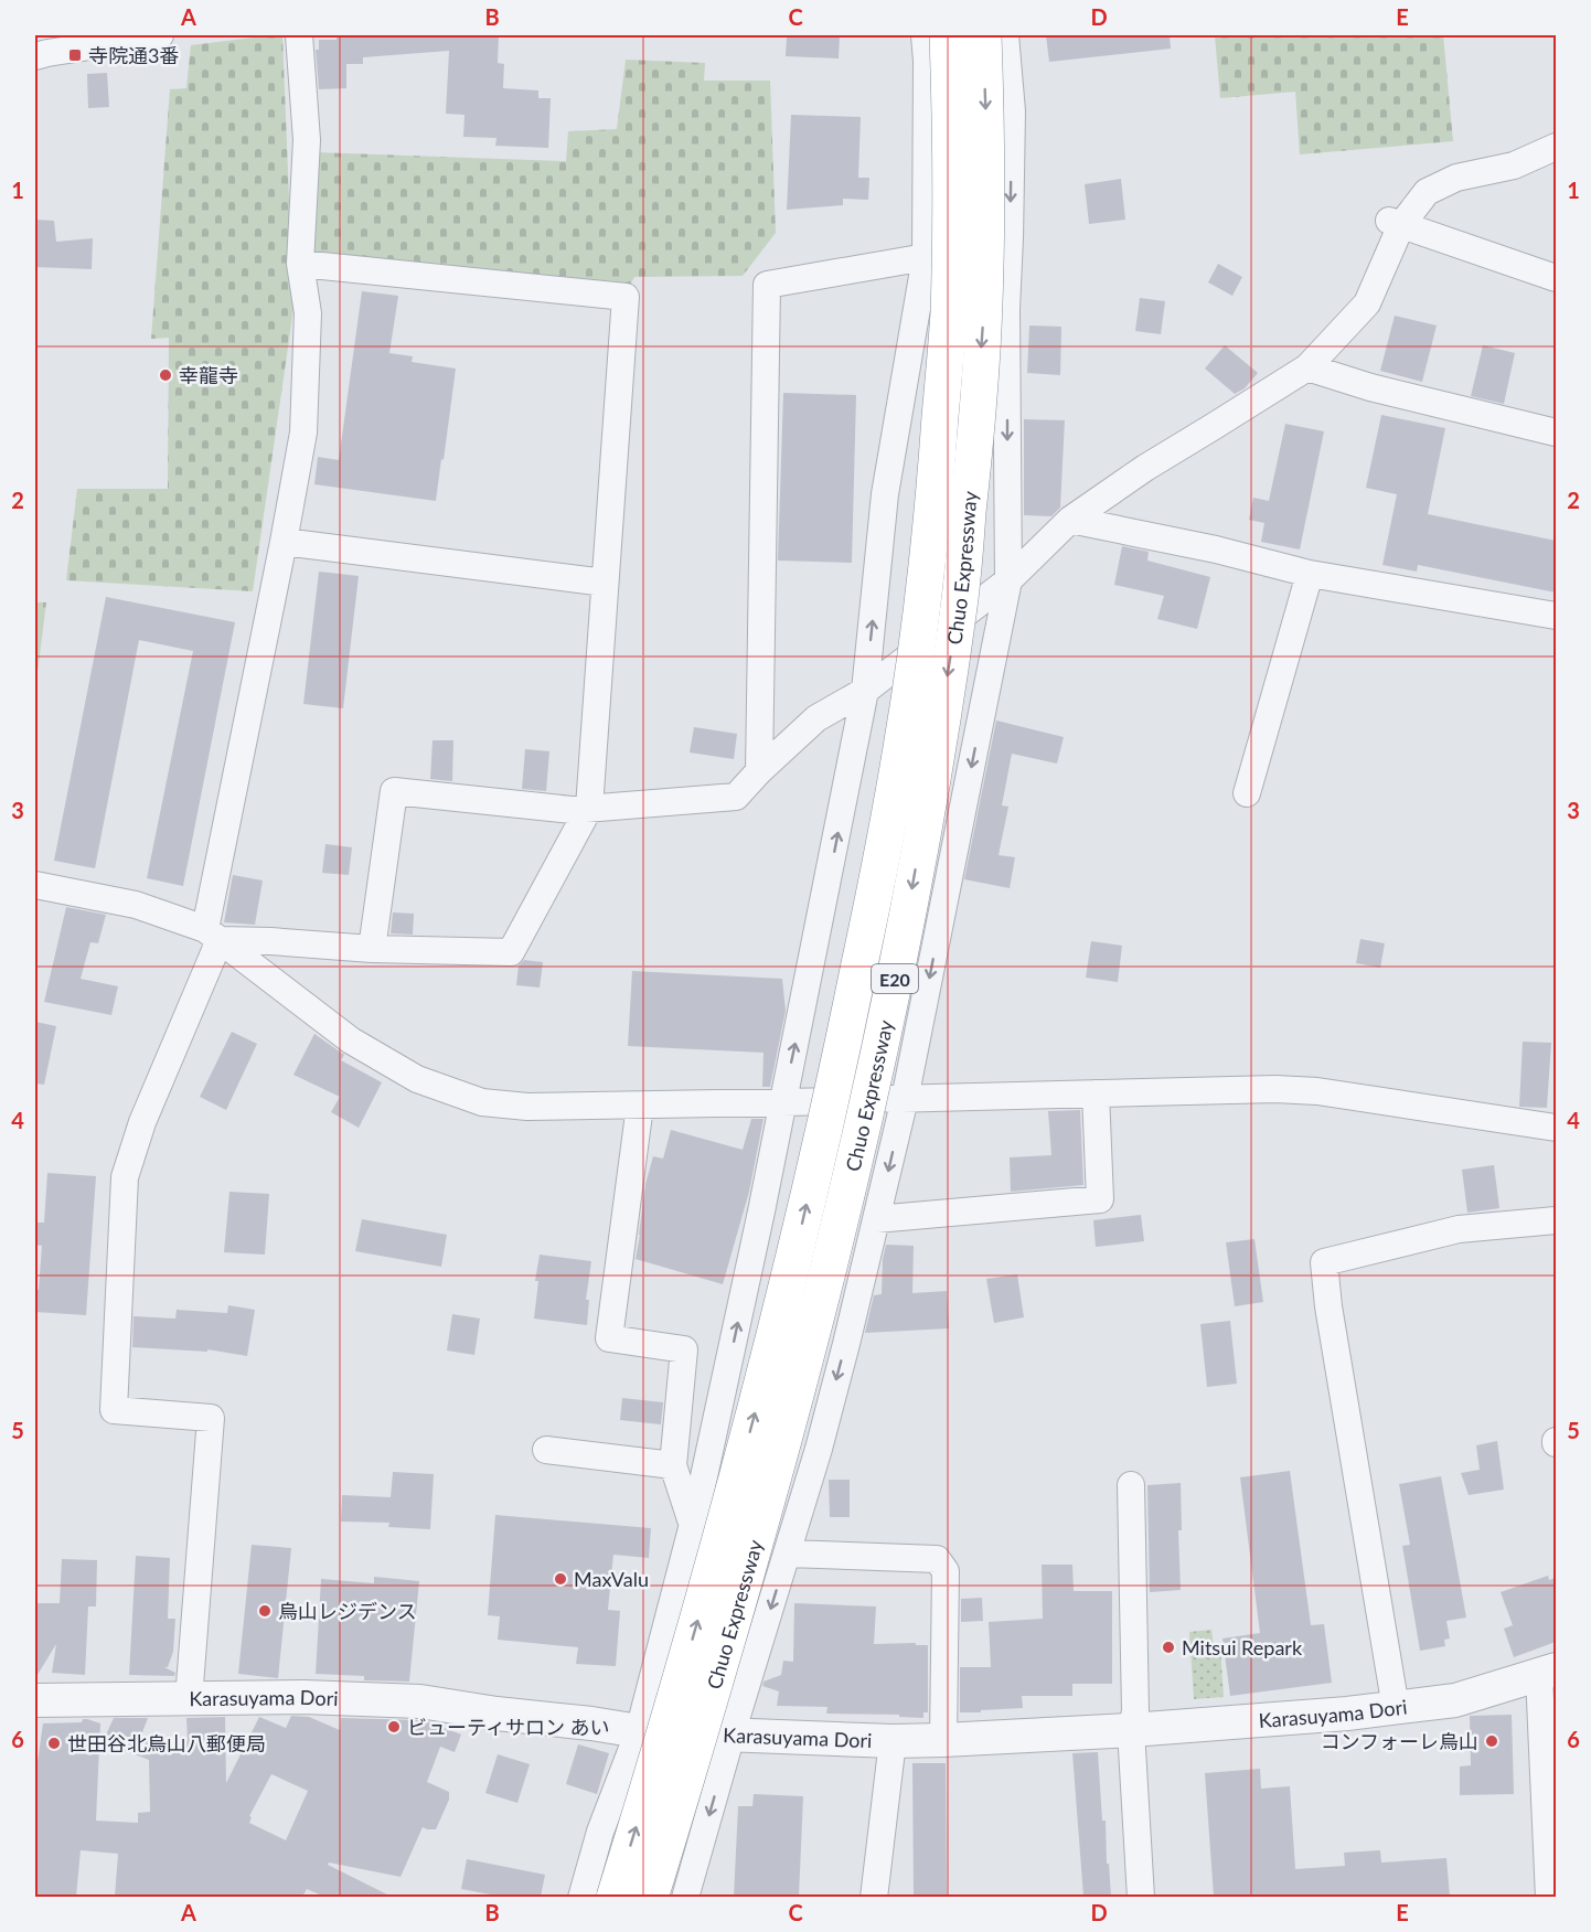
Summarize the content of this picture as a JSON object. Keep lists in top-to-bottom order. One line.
{"streets":{"highway":["Chuo Expressway","E20"],"street":["Karasuyama Dori"]},"places":{"transit":["寺院通3番"],"other":["幸龍寺","MaxValu","烏山レジデンス","Mitsui Repark","ビューティサロン あい","コンフォーレ烏山","世田谷北烏山八郵便局"]},"grid":{"columns":["A","B","C","D","E"],"rows":["1","2","3","4","5","6"]}}
